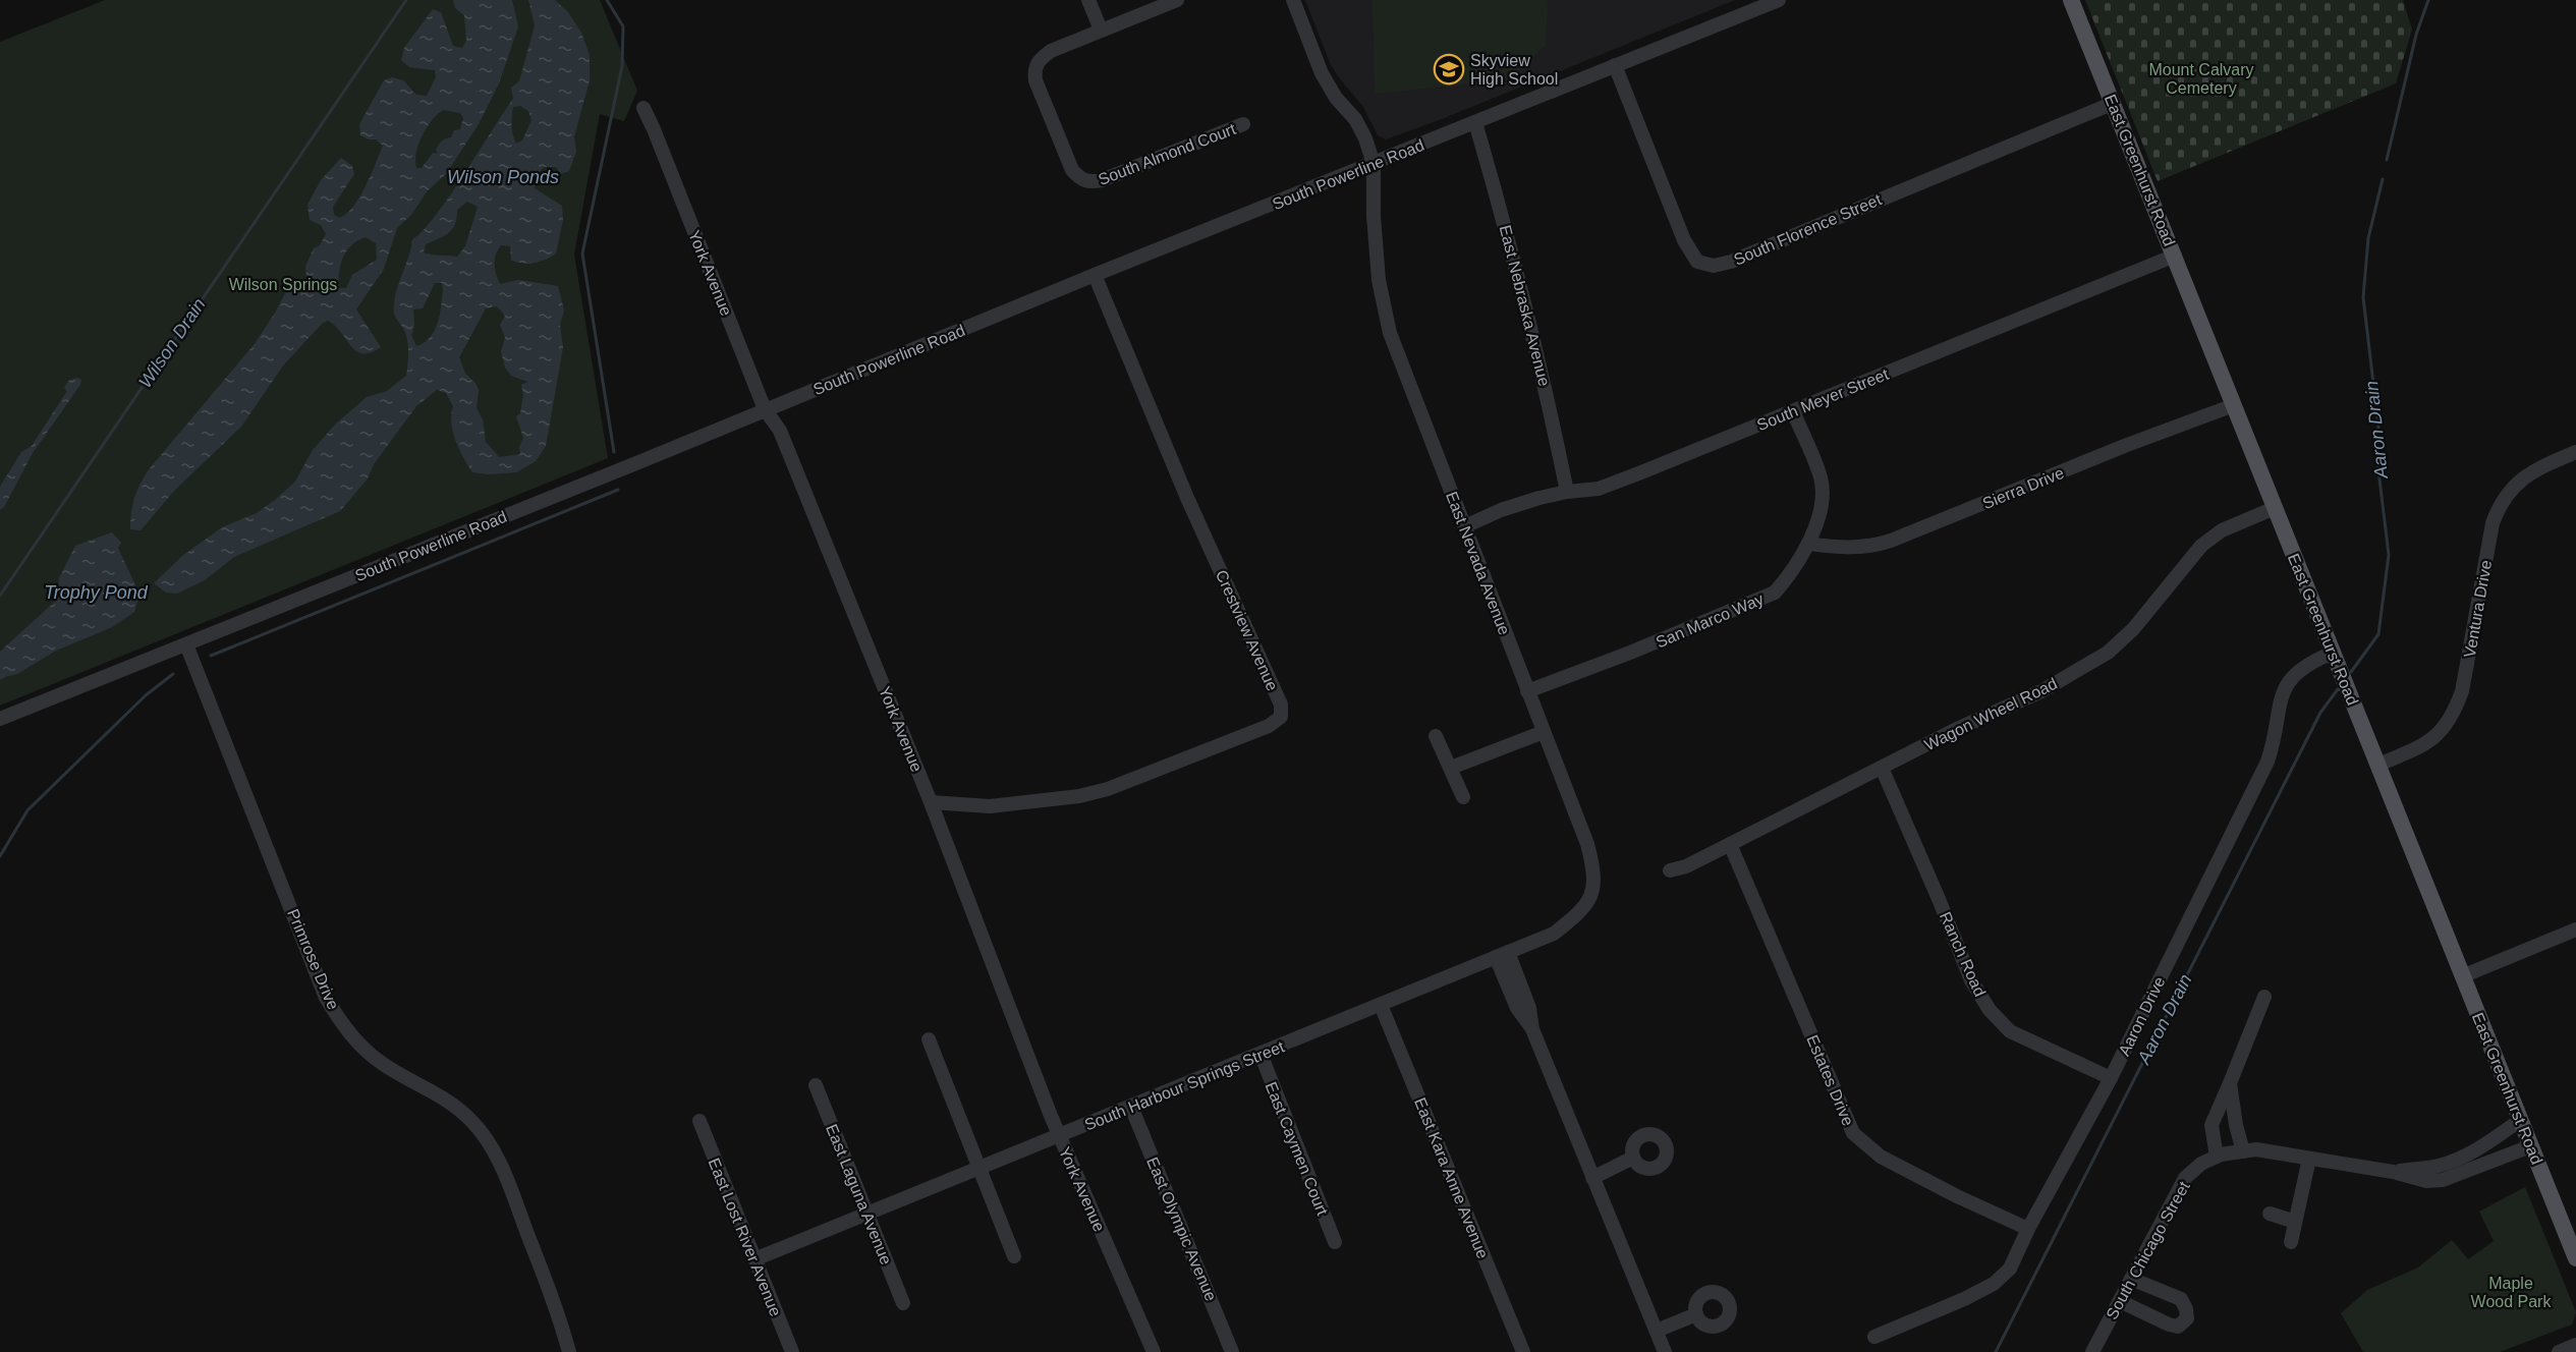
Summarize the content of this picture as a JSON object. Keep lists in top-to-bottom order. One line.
{"streets":{"main road":["East Greenhurst Road"],"street":["South Almond Court","South Powerline Road","South Florence Street","York Avenue","East Nebraska Avenue","South Meyer Street","Sierra Drive","East Nevada Avenue","Ventura Drive","San Marco Way","Crestview Avenue","Wagon Wheel Road","Ranch Road","Primrose Drive","Aaron Drive","Estates Drive","South Harbour Springs Street","East Caymen Court","East Kara Anne Avenue","East Laguna Avenue","East Olympic Avenue","East Lost River Avenue","South Chicago Street"]},"crossings":[["East Greenhurst Road","South Florence Street"],["East Greenhurst Road","South Meyer Street"],["East Greenhurst Road","Sierra Drive"],["East Greenhurst Road","Ventura Drive"],["East Greenhurst Road","Wagon Wheel Road"],["East Greenhurst Road","Aaron Drive"],["East Greenhurst Road","South Chicago Street"],["South Powerline Road","South Florence Street"],["South Powerline Road","York Avenue"],["South Powerline Road","East Nebraska Avenue"],["South Powerline Road","East Nevada Avenue"],["South Powerline Road","Crestview Avenue"],["South Powerline Road","Primrose Drive"],["York Avenue","Crestview Avenue"],["York Avenue","South Harbour Springs Street"],["East Nebraska Avenue","South Meyer Street"],["South Meyer Street","East Nevada Avenue"],["South Meyer Street","San Marco Way"],["Sierra Drive","San Marco Way"],["East Nevada Avenue","San Marco Way"],["East Nevada Avenue","South Harbour Springs Street"],["Wagon Wheel Road","Ranch Road"],["Wagon Wheel Road","Estates Drive"],["Ranch Road","Aaron Drive"],["Aaron Drive","Estates Drive"],["South Harbour Springs Street","East Caymen Court"],["South Harbour Springs Street","East Kara Anne Avenue"],["South Harbour Springs Street","East Laguna Avenue"],["South Harbour Springs Street","East Olympic Avenue"],["South Harbour Springs Street","East Lost River Avenue"]],"water":["Wilson Ponds","Wilson Drain","Aaron Drain","Trophy Pond"],"parks":["Mount Calvary Cemetery","Wilson Springs","Maple Wood Park"],"places":{"school or university":["Skyview High School"]}}
